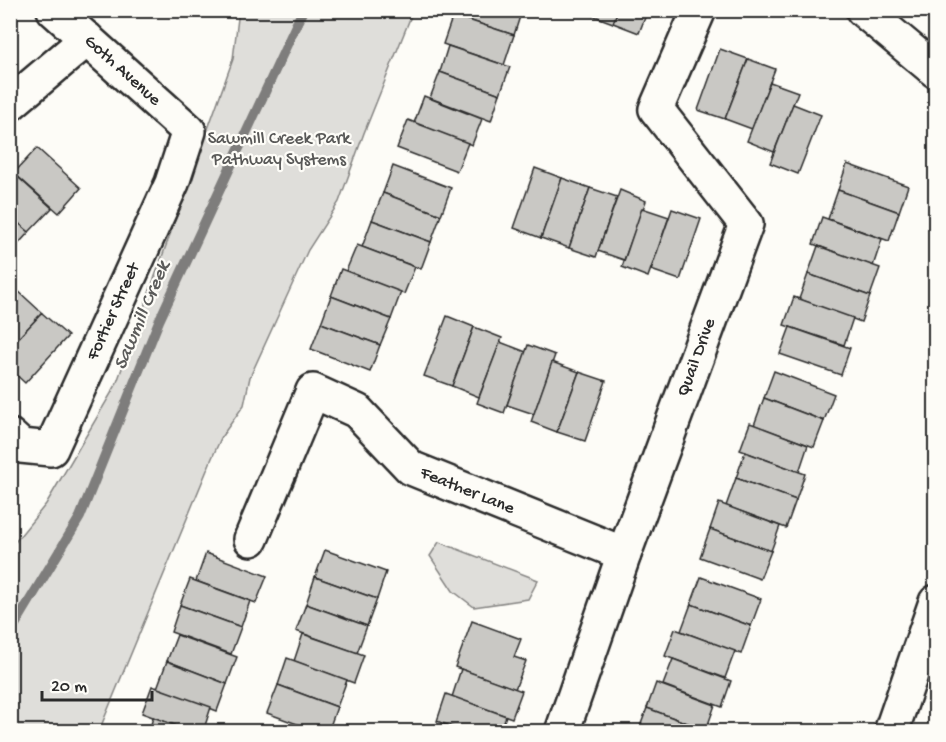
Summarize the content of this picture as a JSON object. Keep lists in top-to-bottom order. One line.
{"streets":{"street":["Goth Avenue","Fortier Street","Quail Drive","Feather Lane"]},"crossings":[["Goth Avenue","Fortier Street"],["Quail Drive","Feather Lane"]],"water":["Sawmill Creek"],"parks":["Sawmill Creek Park Pathway Systems"],"scale_bar":"20 m"}
